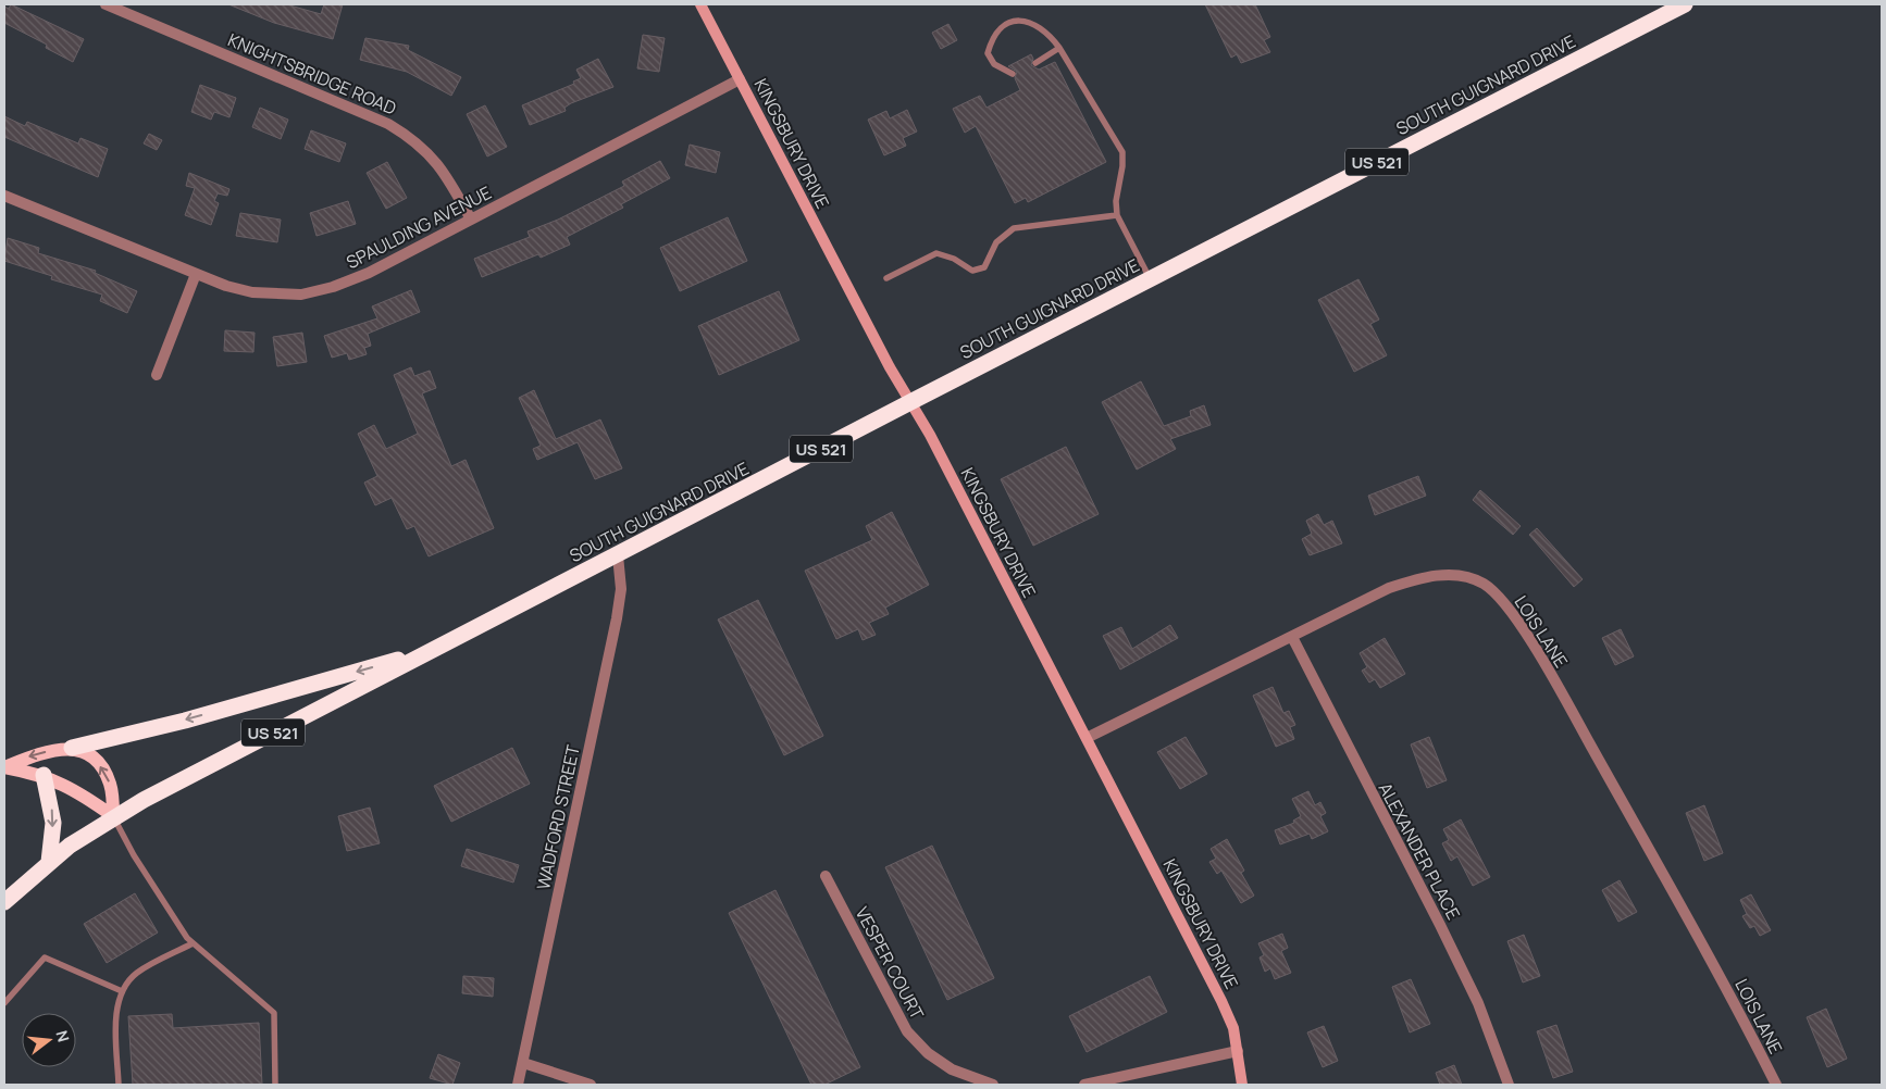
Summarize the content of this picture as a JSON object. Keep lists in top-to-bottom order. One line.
{"streets":{"highway":["SOUTH GUIGNARD DRIVE","US 521"],"street":["KNIGHTSBRIDGE ROAD","KINGSBURY DRIVE","SPAULDING AVENUE","LOIS LANE","WADFORD STREET","ALEXANDER PLACE","VESPER COURT"]},"crossings":[["KNIGHTSBRIDGE ROAD","SPAULDING AVENUE"],["SOUTH GUIGNARD DRIVE","KINGSBURY DRIVE"],["SOUTH GUIGNARD DRIVE","US 521"],["SOUTH GUIGNARD DRIVE","WADFORD STREET"],["KINGSBURY DRIVE","SPAULDING AVENUE"],["KINGSBURY DRIVE","LOIS LANE"],["LOIS LANE","ALEXANDER PLACE"]],"north":"right"}
